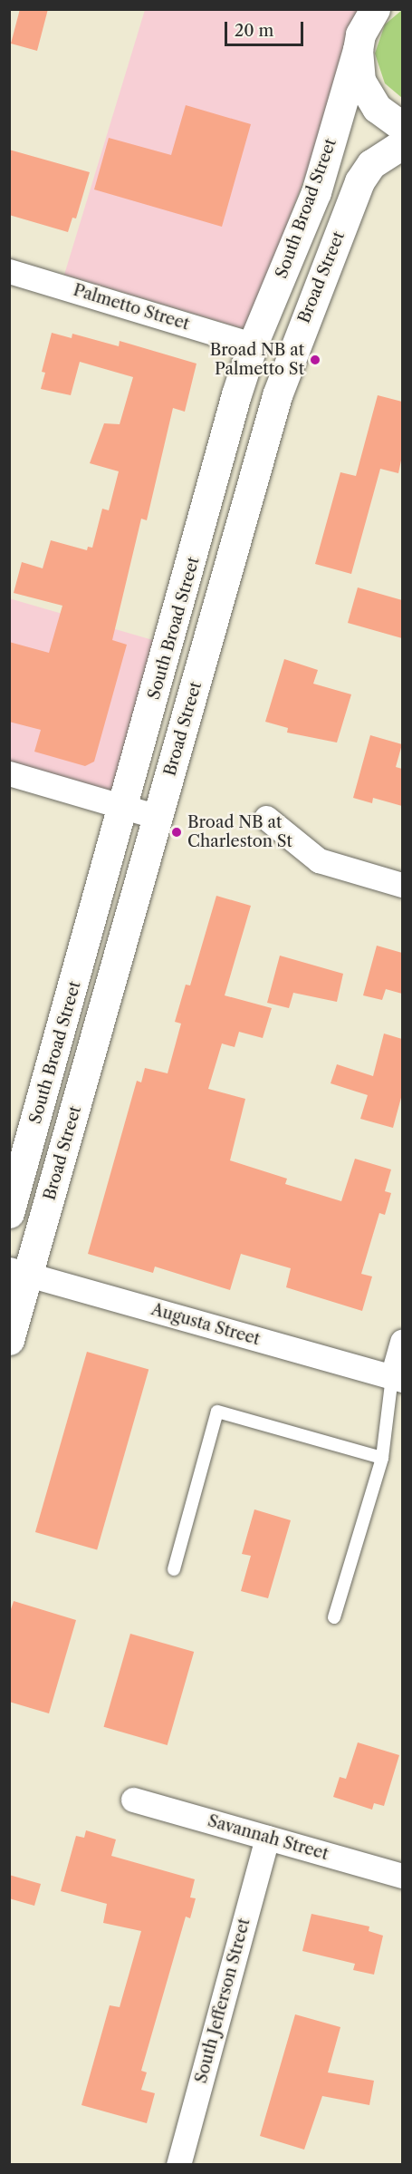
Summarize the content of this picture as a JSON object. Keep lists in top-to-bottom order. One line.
{"streets":{"main road":["South Broad Street","Broad Street"],"street":["Palmetto Street","Augusta Street","Savannah Street","South Jefferson Street"]},"crossings":[["South Broad Street","Palmetto Street"],["Broad Street","Augusta Street"],["Savannah Street","South Jefferson Street"]],"places":["Broad NB at Palmetto St","Broad NB at Charleston St"],"scale_bar":"20 m"}
